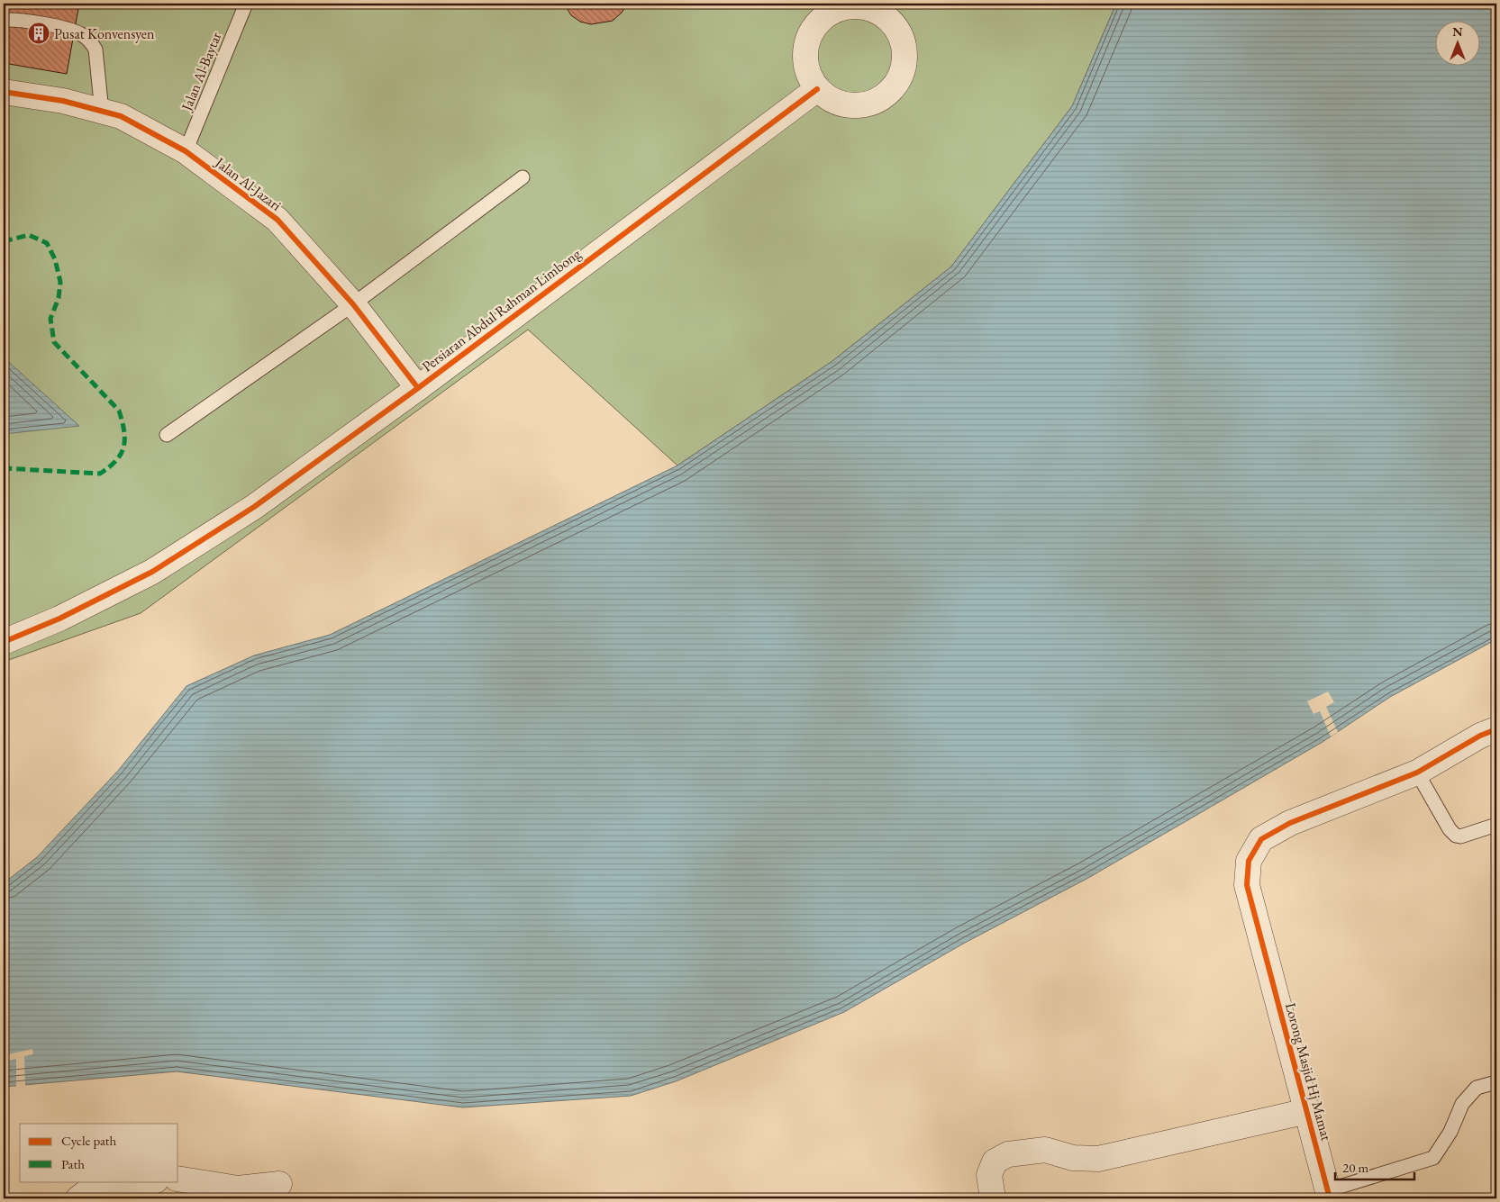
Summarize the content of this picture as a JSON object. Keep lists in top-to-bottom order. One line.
{"streets":{"street":["Jalan Al-Jazari","Persiaran Abdul Rahman Limbong","Lorong Masjid Hj Mamat"],"lane":["Jalan Al-Baytar"]},"crossings":[["Jalan Al-Baytar","Jalan Al-Jazari"],["Jalan Al-Jazari","Persiaran Abdul Rahman Limbong"]],"places":{"building":["Pusat Konvensyen"]},"legend":["Cycle path","Path"],"scale_bar":"20 m","north":"top"}
